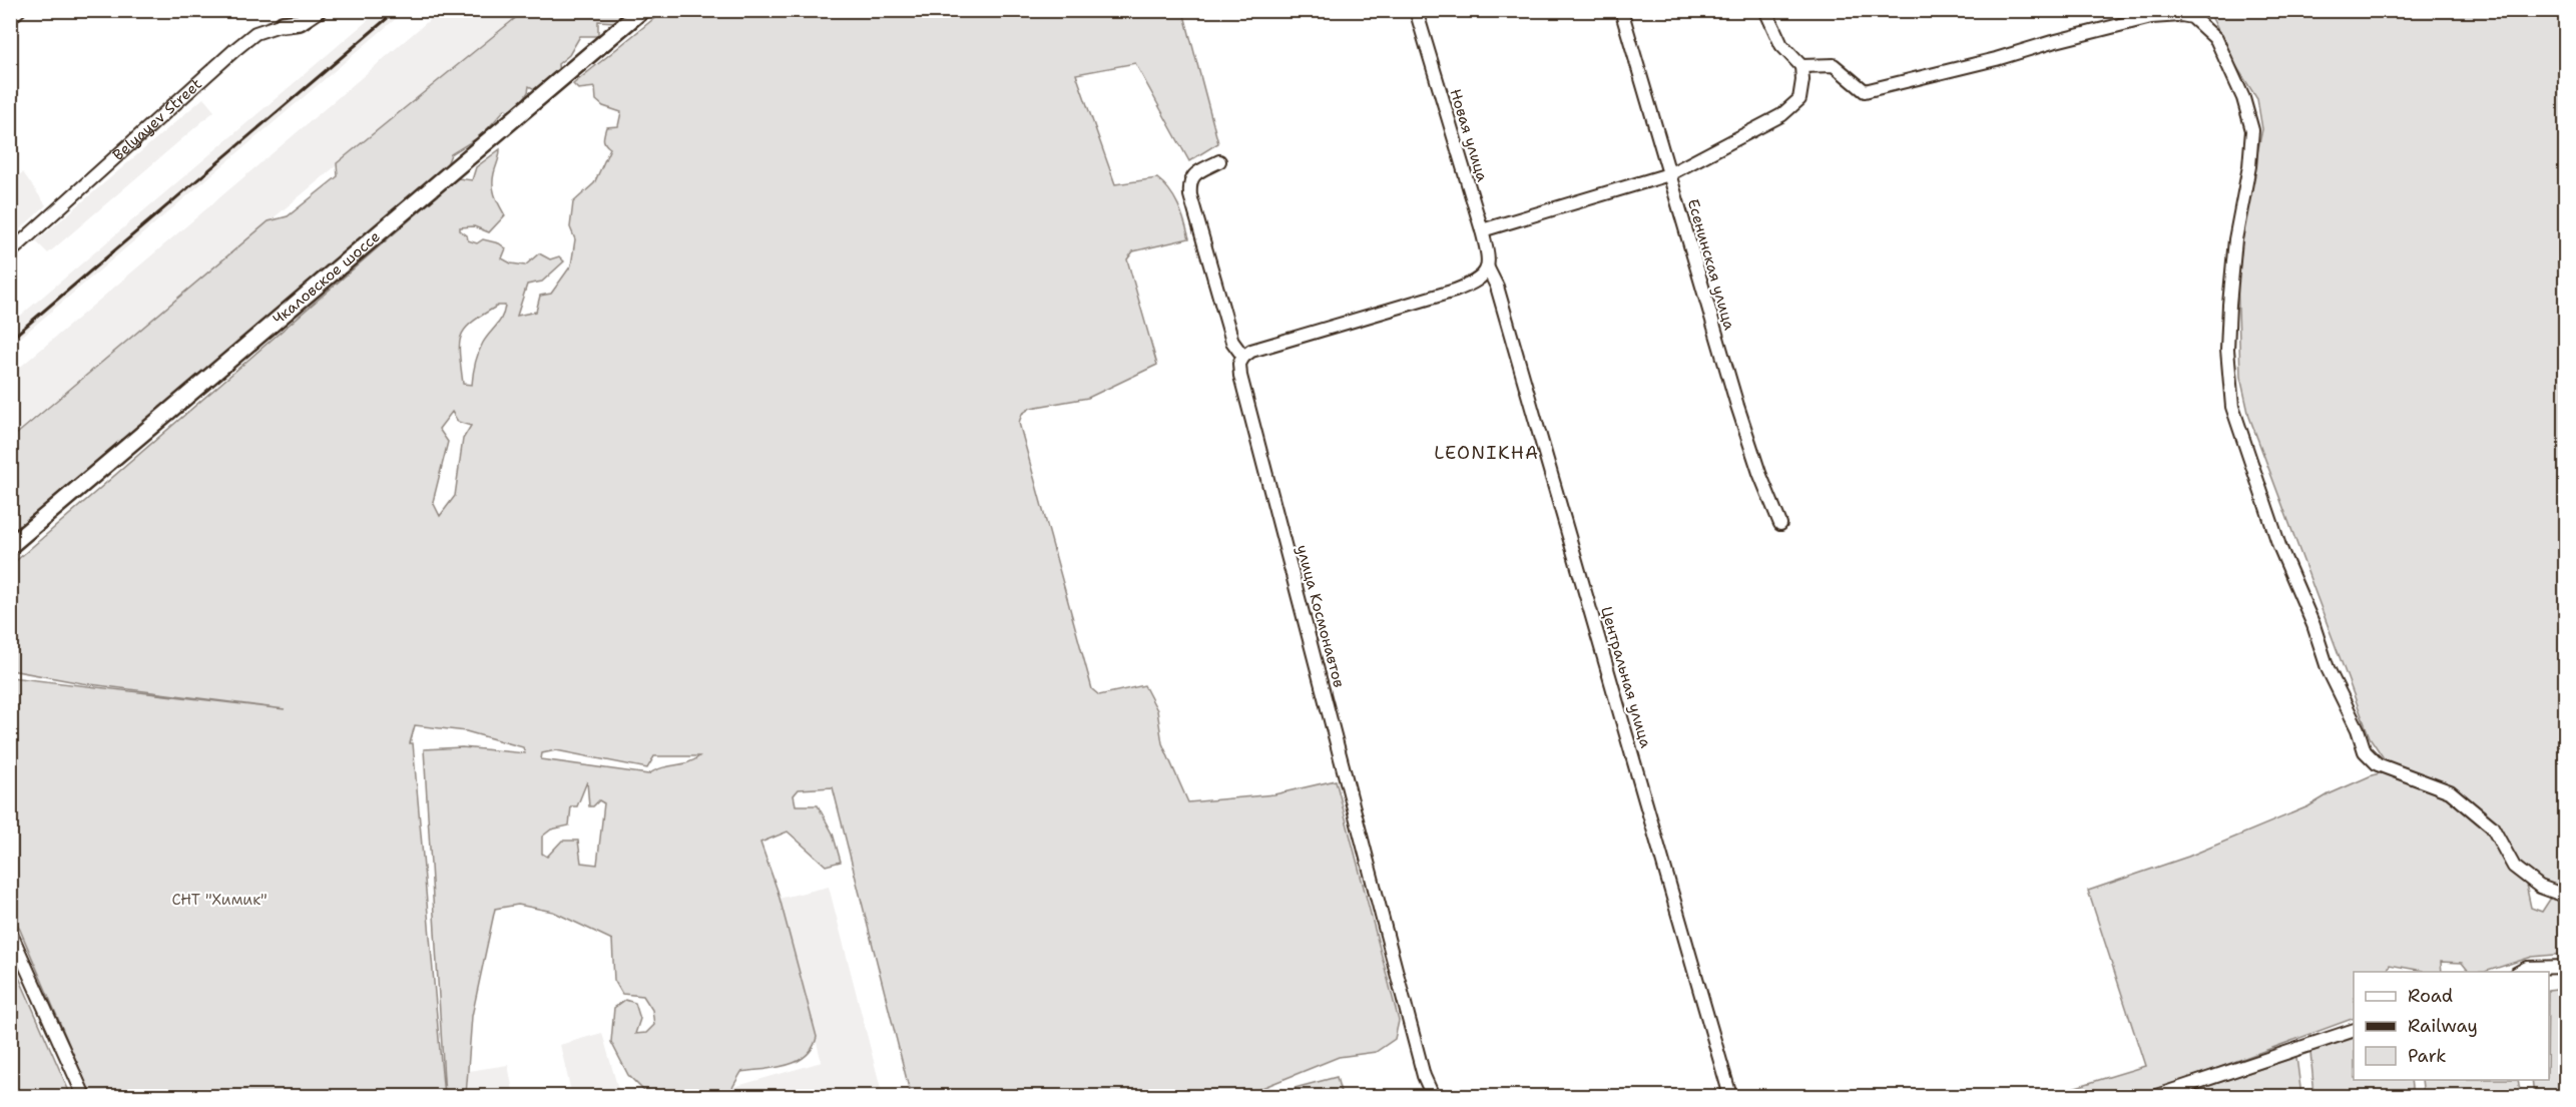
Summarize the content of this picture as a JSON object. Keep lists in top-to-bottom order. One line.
{"streets":{"street":["Belyayev Street","Новая улица","Есенинская улица","Чкаловское шоссе","улица Космонавтов","Центральная улица"]},"crossings":[["Новая улица","Центральная улица"]],"districts":["LEONIKHA"],"parks":["СНТ \"Химик\""],"legend":["Road","Railway","Park"]}
